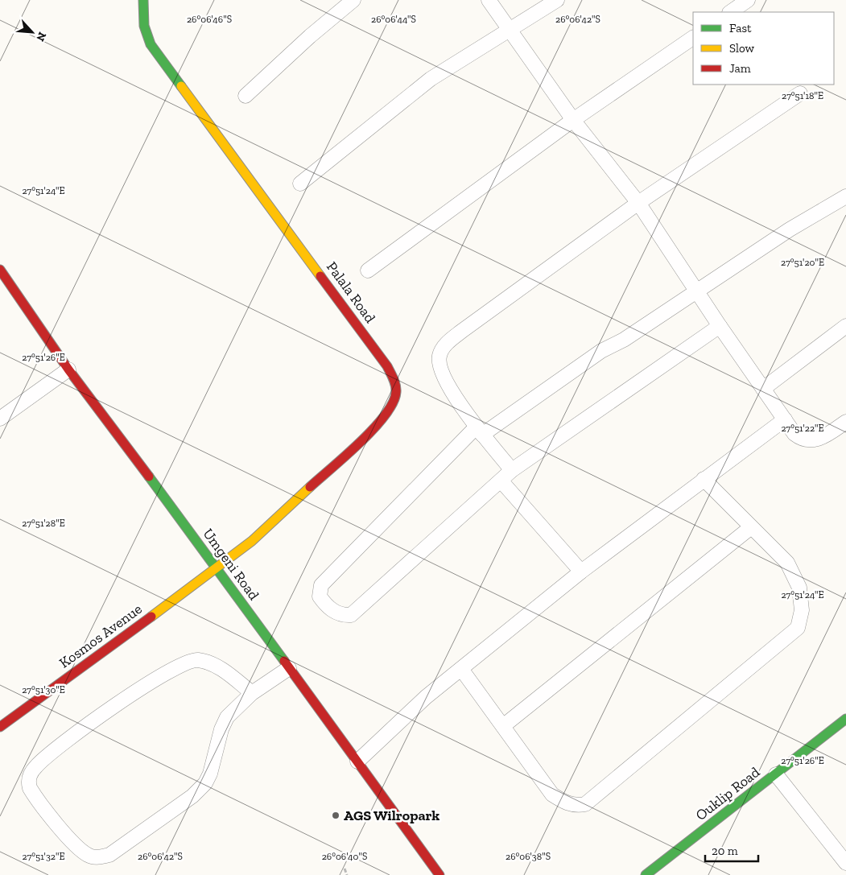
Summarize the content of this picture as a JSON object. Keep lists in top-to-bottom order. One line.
{"streets":{"street":["Palala Road","Umgeni Road","Kosmos Avenue","Ouklip Road"]},"crossings":[["Palala Road","Umgeni Road"],["Palala Road","Kosmos Avenue"],["Umgeni Road","Kosmos Avenue"]],"places":["AGS Wilropark"],"legend":["Fast","Slow","Jam"],"scale_bar":"20 m","north":"bottom right","coordinates":["26°06'46\"S","26°06'44\"S","26°06'42\"S","27°51'18\"E","27°51'24\"E","27°51'20\"E","27°51'26\"E","27°51'22\"E","27°51'28\"E","27°51'30\"E","27°51'32\"E","26°06'40\"S","26°06'38\"S"]}
